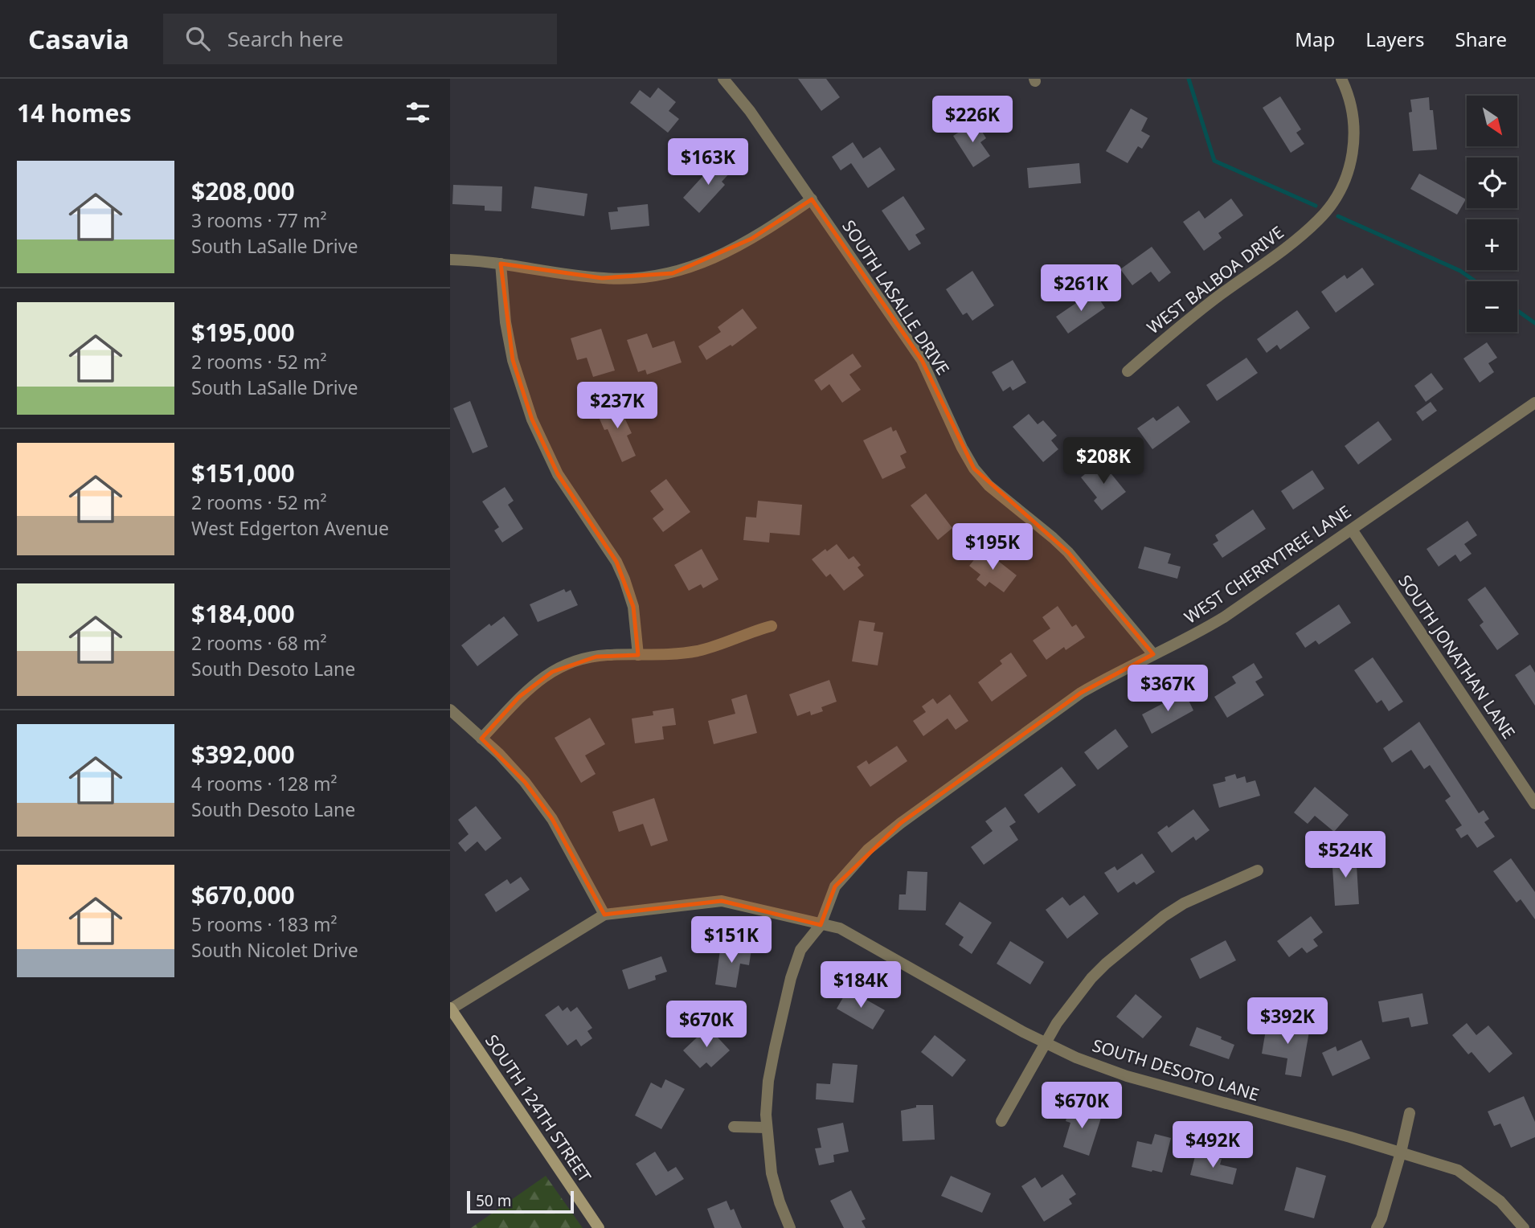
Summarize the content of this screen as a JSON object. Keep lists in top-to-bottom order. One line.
{"streets":{"street":["WEST BALBOA DRIVE","SOUTH LASALLE DRIVE","WEST CHERRYTREE LANE","SOUTH JONATHAN LANE","SOUTH DESOTO LANE","SOUTH 124TH STREET"]},"crossings":[["SOUTH LASALLE DRIVE","WEST CHERRYTREE LANE"],["WEST CHERRYTREE LANE","SOUTH JONATHAN LANE"],["WEST CHERRYTREE LANE","SOUTH DESOTO LANE"]],"scale_bar":"50 m","north":"bottom right","page":{"header":"Casavia","search":"Search here","nav":["Map","Layers","Share"],"heading":"14 homes","map_buttons":["+","−"],"price":["$226K","$163K","$261K","$237K","$208K","$195K","$367K","$524K","$151K","$184K","$392K","$670K","$670K","$492K"],"list":[{"name":"$208,000","note":"3 rooms · 77 m² · South LaSalle Drive"},{"name":"$195,000","note":"2 rooms · 52 m² · South LaSalle Drive"},{"name":"$151,000","note":"2 rooms · 52 m² · West Edgerton Avenue"},{"name":"$184,000","note":"2 rooms · 68 m² · South Desoto Lane"},{"name":"$392,000","note":"4 rooms · 128 m² · South Desoto Lane"},{"name":"$670,000","note":"5 rooms · 183 m² · South Nicolet Drive"}],"scale":"50 m"}}
